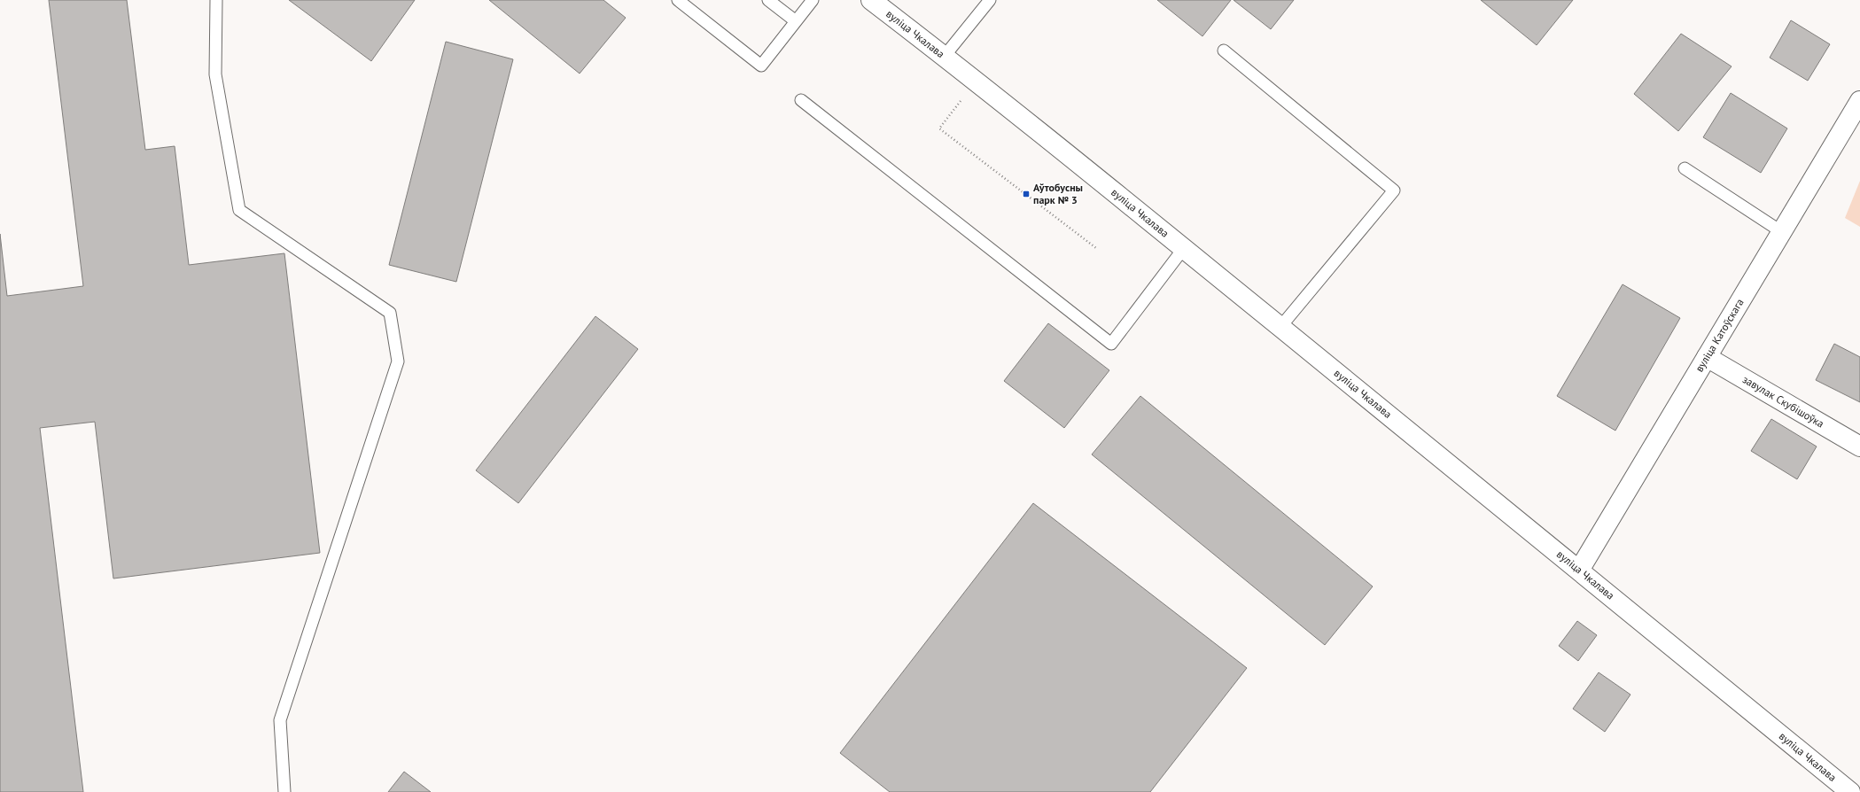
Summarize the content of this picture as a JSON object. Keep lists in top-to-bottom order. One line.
{"streets":{"main road":["вуліца Чкалава","вуліца Катоўскага","завулак Скубішоўка"]},"crossings":[["вуліца Чкалава","вуліца Катоўскага"],["вуліца Катоўскага","завулак Скубішоўка"]],"places":{"transit":["Аўтобусны парк № 3"]}}
